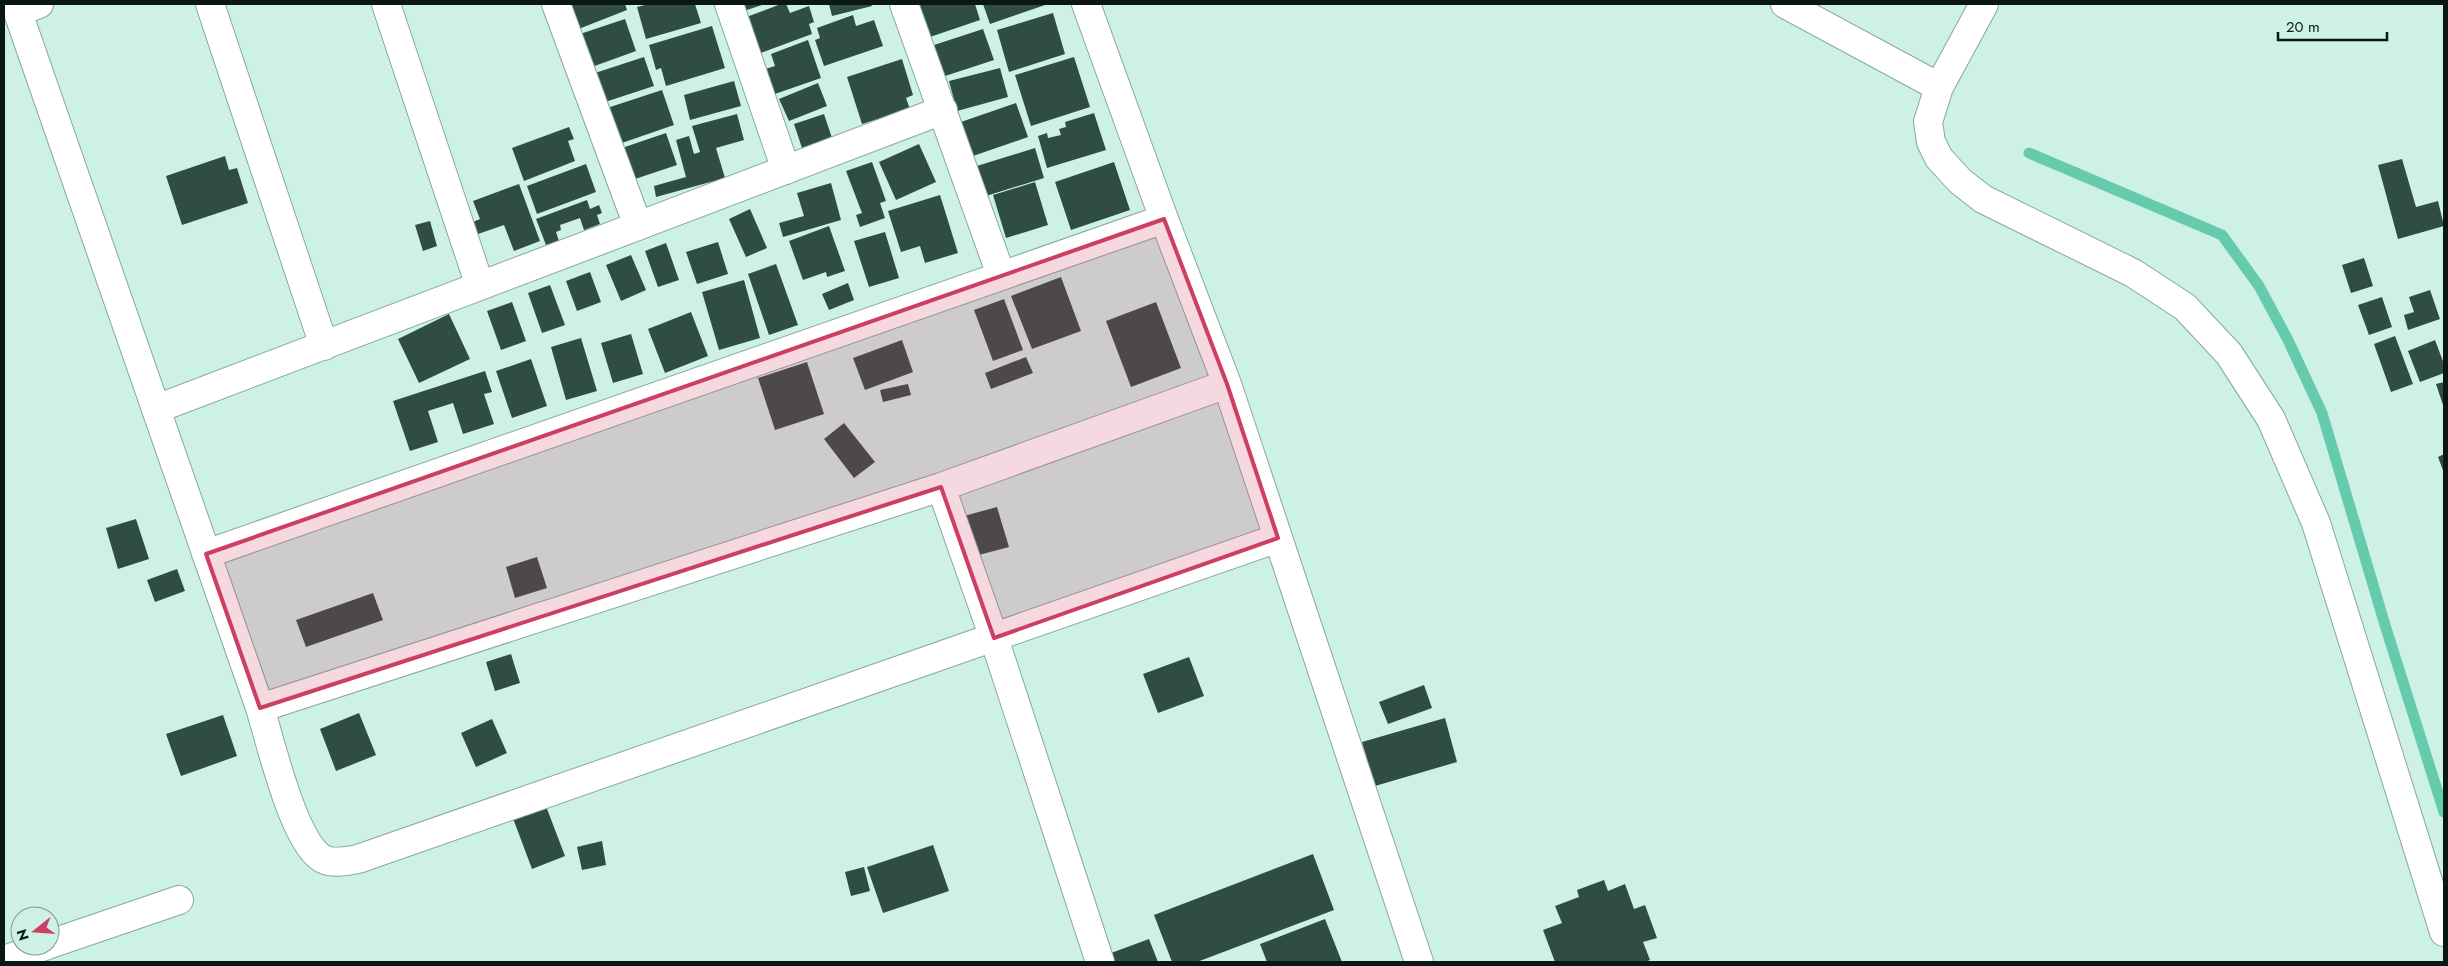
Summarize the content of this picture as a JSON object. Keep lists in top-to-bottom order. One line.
{"scale_bar":"20 m","north":"left"}
